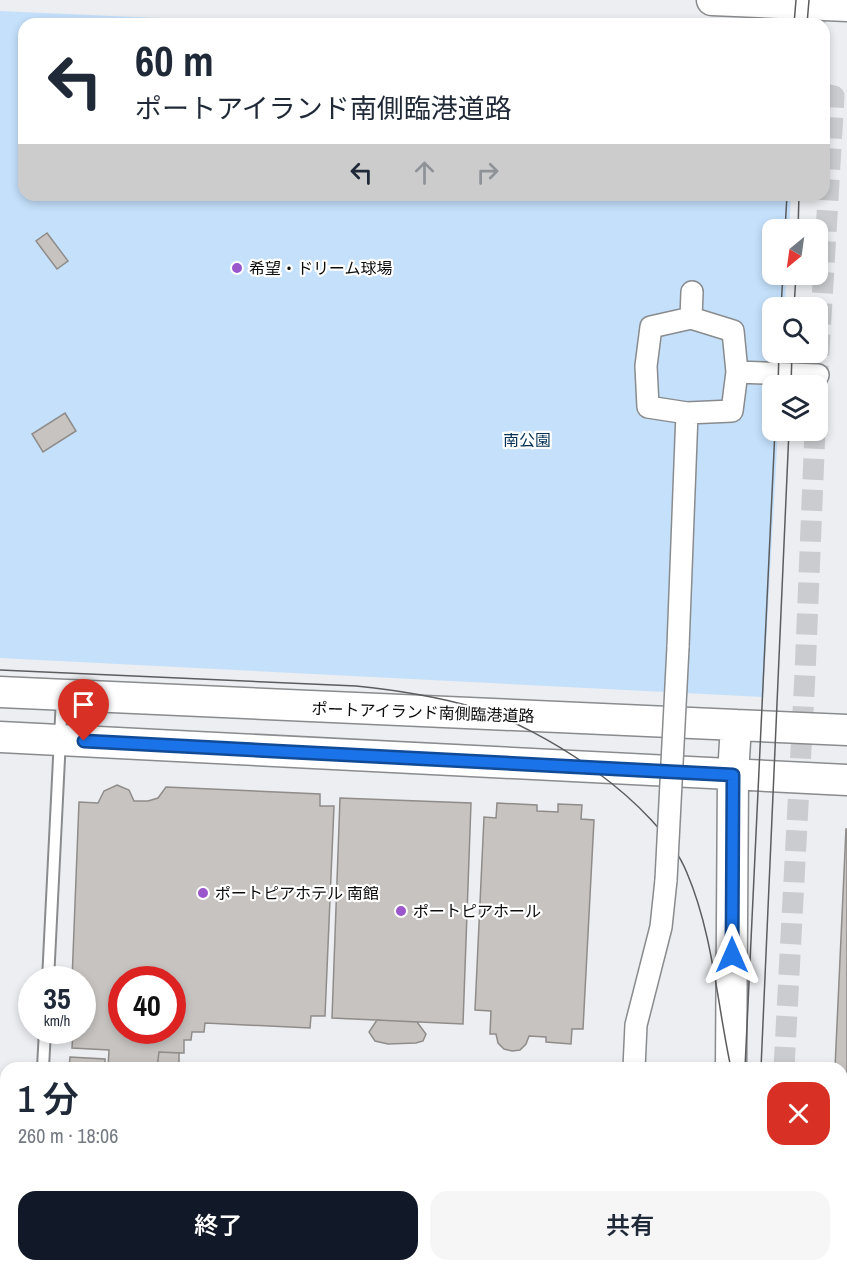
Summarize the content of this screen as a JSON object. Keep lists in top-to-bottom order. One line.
{"streets":{"street":["ポートアイランド南側臨港道路"]},"parks":["南公園"],"places":["希望・ドリーム球場","ポートピアホテル 南館","ポートピアホール"],"north":"bottom left","page":{"turn":["60 m","ポートアイランド南側臨港道路"],"speed":"35 km/h","limit":"40","heading":["1 分","260 m · 18:06"],"buttons":["終了","共有"]}}
